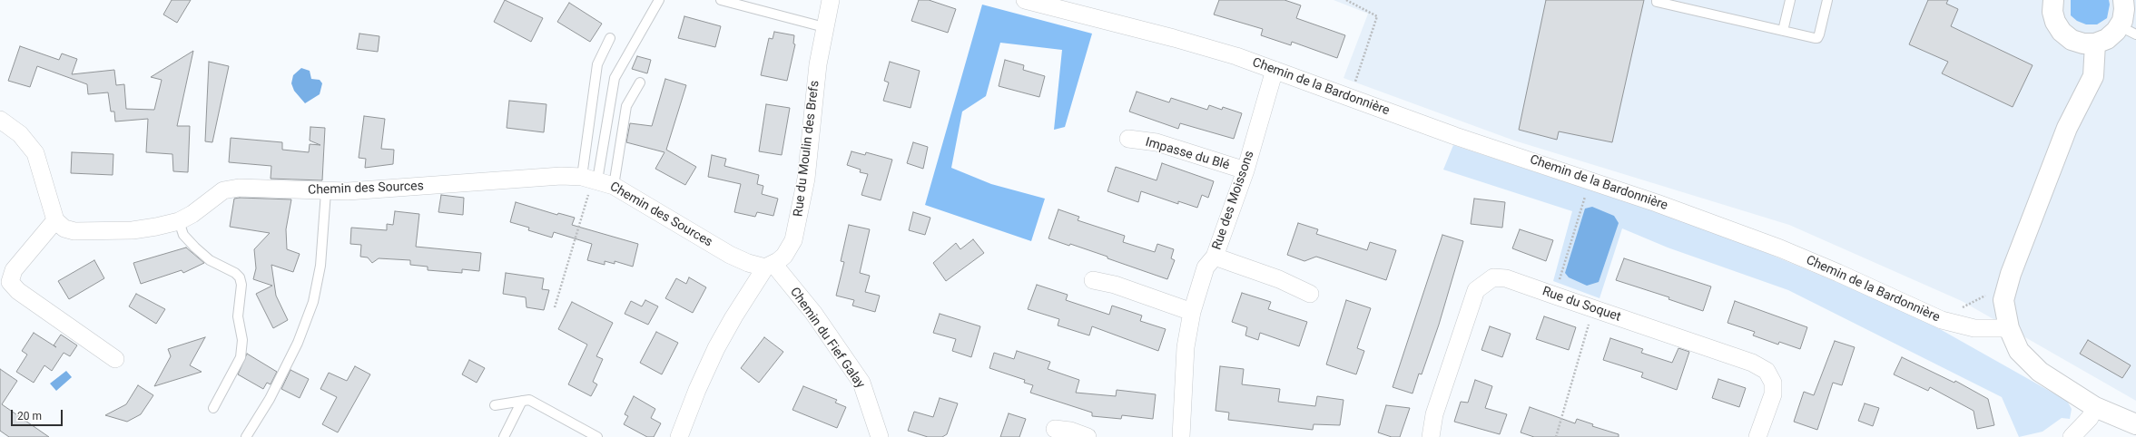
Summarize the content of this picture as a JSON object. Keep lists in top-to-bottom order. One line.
{"streets":{"street":["Chemin de la Bardonnière","Rue du Moulin des Brefs","Impasse du Blé","Chemin des Sources","Rue des Moissons","Rue du Soquet","Chemin du Fief Galay"]},"crossings":[["Chemin de la Bardonnière","Rue des Moissons"],["Rue du Moulin des Brefs","Chemin des Sources"],["Rue du Moulin des Brefs","Chemin du Fief Galay"],["Impasse du Blé","Rue des Moissons"],["Chemin des Sources","Chemin du Fief Galay"]],"scale_bar":"20 m"}
